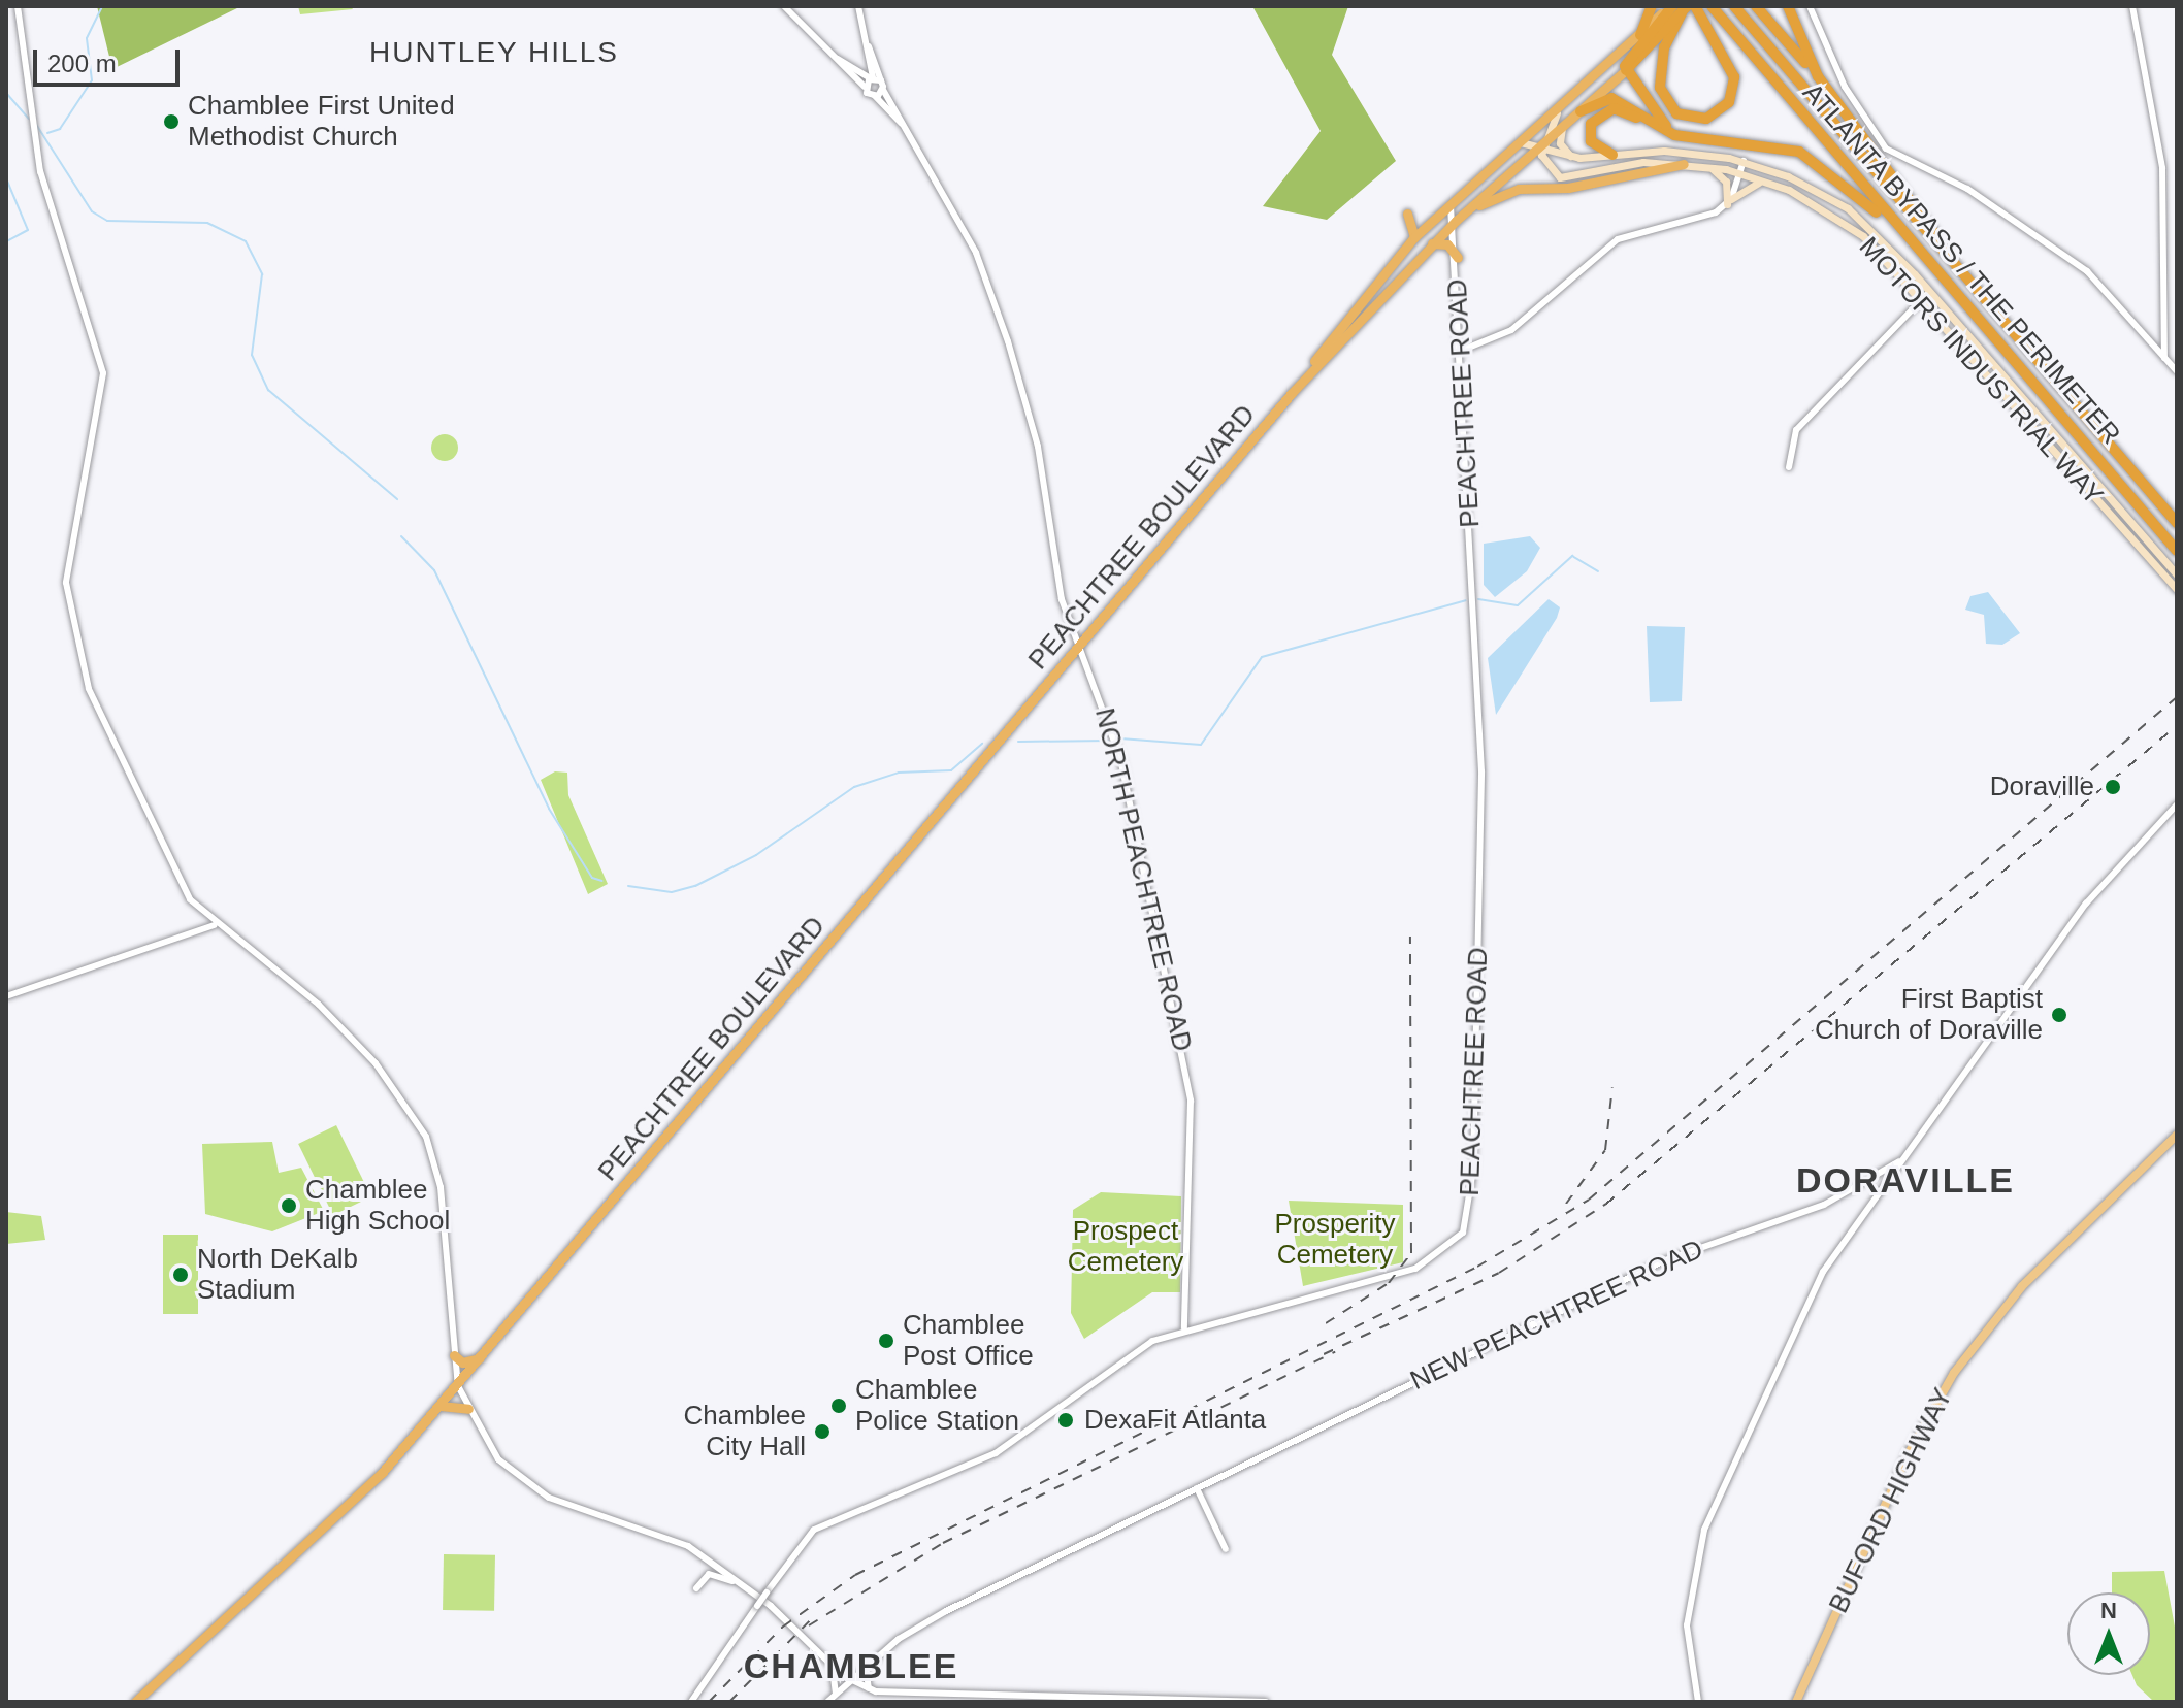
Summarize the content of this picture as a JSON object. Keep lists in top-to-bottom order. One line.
{"streets":{"highway":["ATLANTA BYPASS / THE PERIMETER","PEACHTREE BOULEVARD"],"main road":["MOTORS INDUSTRIAL WAY","BUFORD HIGHWAY"],"street":["PEACHTREE ROAD","NORTH PEACHTREE ROAD","NEW PEACHTREE ROAD"]},"crossings":[["MOTORS INDUSTRIAL WAY","PEACHTREE BOULEVARD"],["PEACHTREE ROAD","PEACHTREE BOULEVARD"],["PEACHTREE ROAD","NORTH PEACHTREE ROAD"],["PEACHTREE BOULEVARD","NORTH PEACHTREE ROAD"]],"districts":["HUNTLEY HILLS","DORAVILLE","CHAMBLEE"],"parks":["Prosperity Cemetery","Prospect Cemetery"],"places":["Chamblee First United Methodist Church","Doraville","First Baptist Church of Doraville","Chamblee High School","North DeKalb Stadium","Chamblee Post Office","Chamblee Police Station","DexaFit Atlanta","Chamblee City Hall"],"scale_bar":"200 m","north":"top"}
